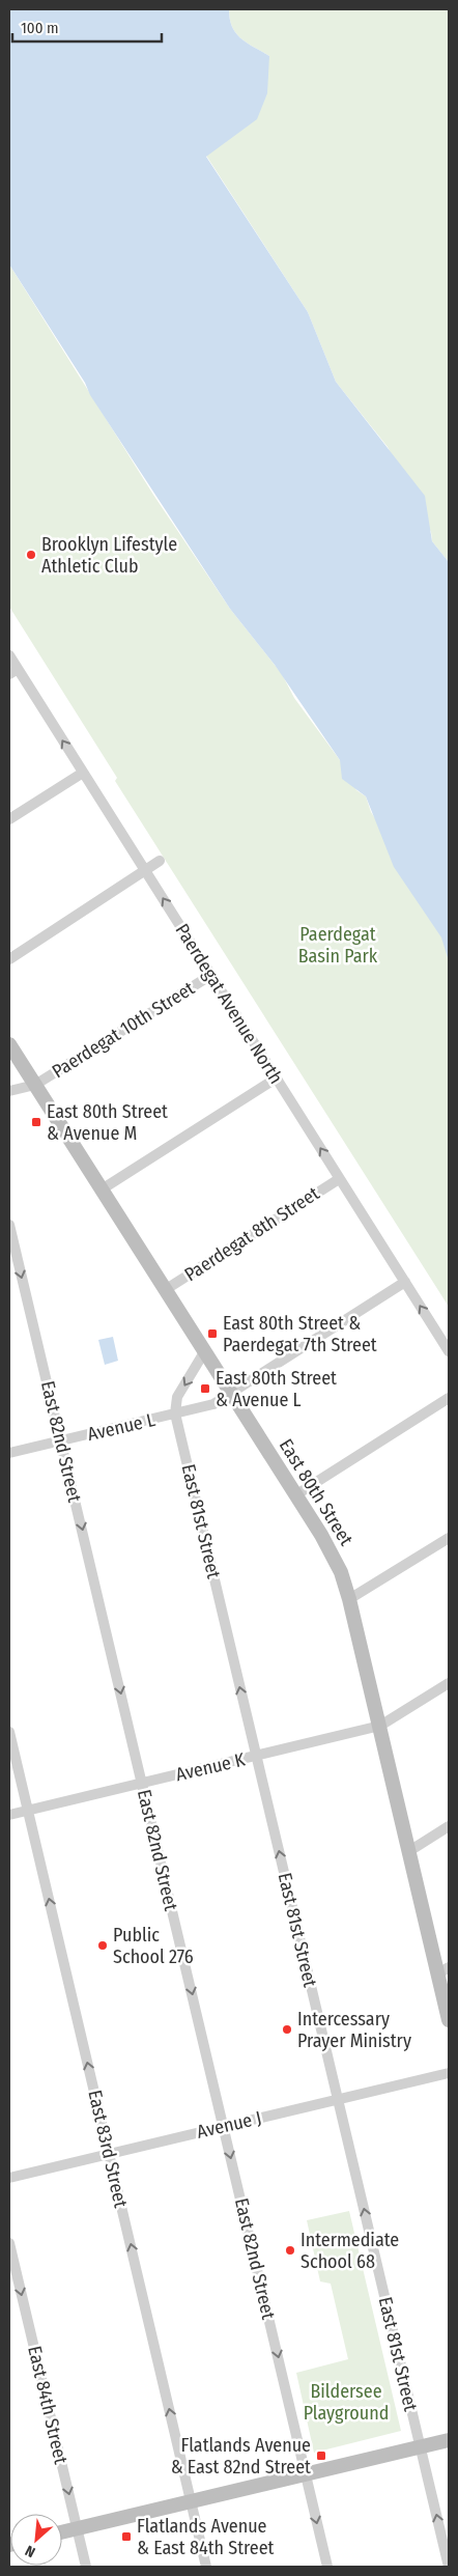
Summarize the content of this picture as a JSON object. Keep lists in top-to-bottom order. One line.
{"streets":{"street":["Paerdegat Avenue North","Paerdegat 10th Street","Paerdegat 8th Street","Avenue L","East 82nd Street","East 80th Street","East 81st Street","Avenue K","Avenue J","East 83rd Street","East 84th Street"]},"crossings":[["Paerdegat Avenue North","Paerdegat 10th Street"],["Paerdegat Avenue North","Paerdegat 8th Street"],["Paerdegat Avenue North","Avenue L"],["Paerdegat 10th Street","East 80th Street"],["Paerdegat 8th Street","East 80th Street"],["Avenue L","East 82nd Street"],["Avenue L","East 80th Street"],["Avenue L","East 81st Street"],["East 82nd Street","Avenue K"],["East 82nd Street","Avenue J"],["East 80th Street","Avenue K"],["East 81st Street","Avenue K"],["East 81st Street","Avenue J"],["Avenue K","East 83rd Street"],["Avenue J","East 83rd Street"]],"one_way":["Paerdegat Avenue North","East 82nd Street","East 81st Street","East 83rd Street","East 84th Street"],"parks":["Paerdegat Basin Park","Bildersee Playground"],"places":{"other":["Brooklyn Lifestyle Athletic Club","Public School 276","Intercessary Prayer Ministry","Intermediate School 68"],"transit":["East 80th Street & Avenue M","East 80th Street & Paerdegat 7th Street","East 80th Street & Avenue L","Flatlands Avenue & East 82nd Street","Flatlands Avenue & East 84th Street"]},"scale_bar":"100 m","north":"bottom left"}
